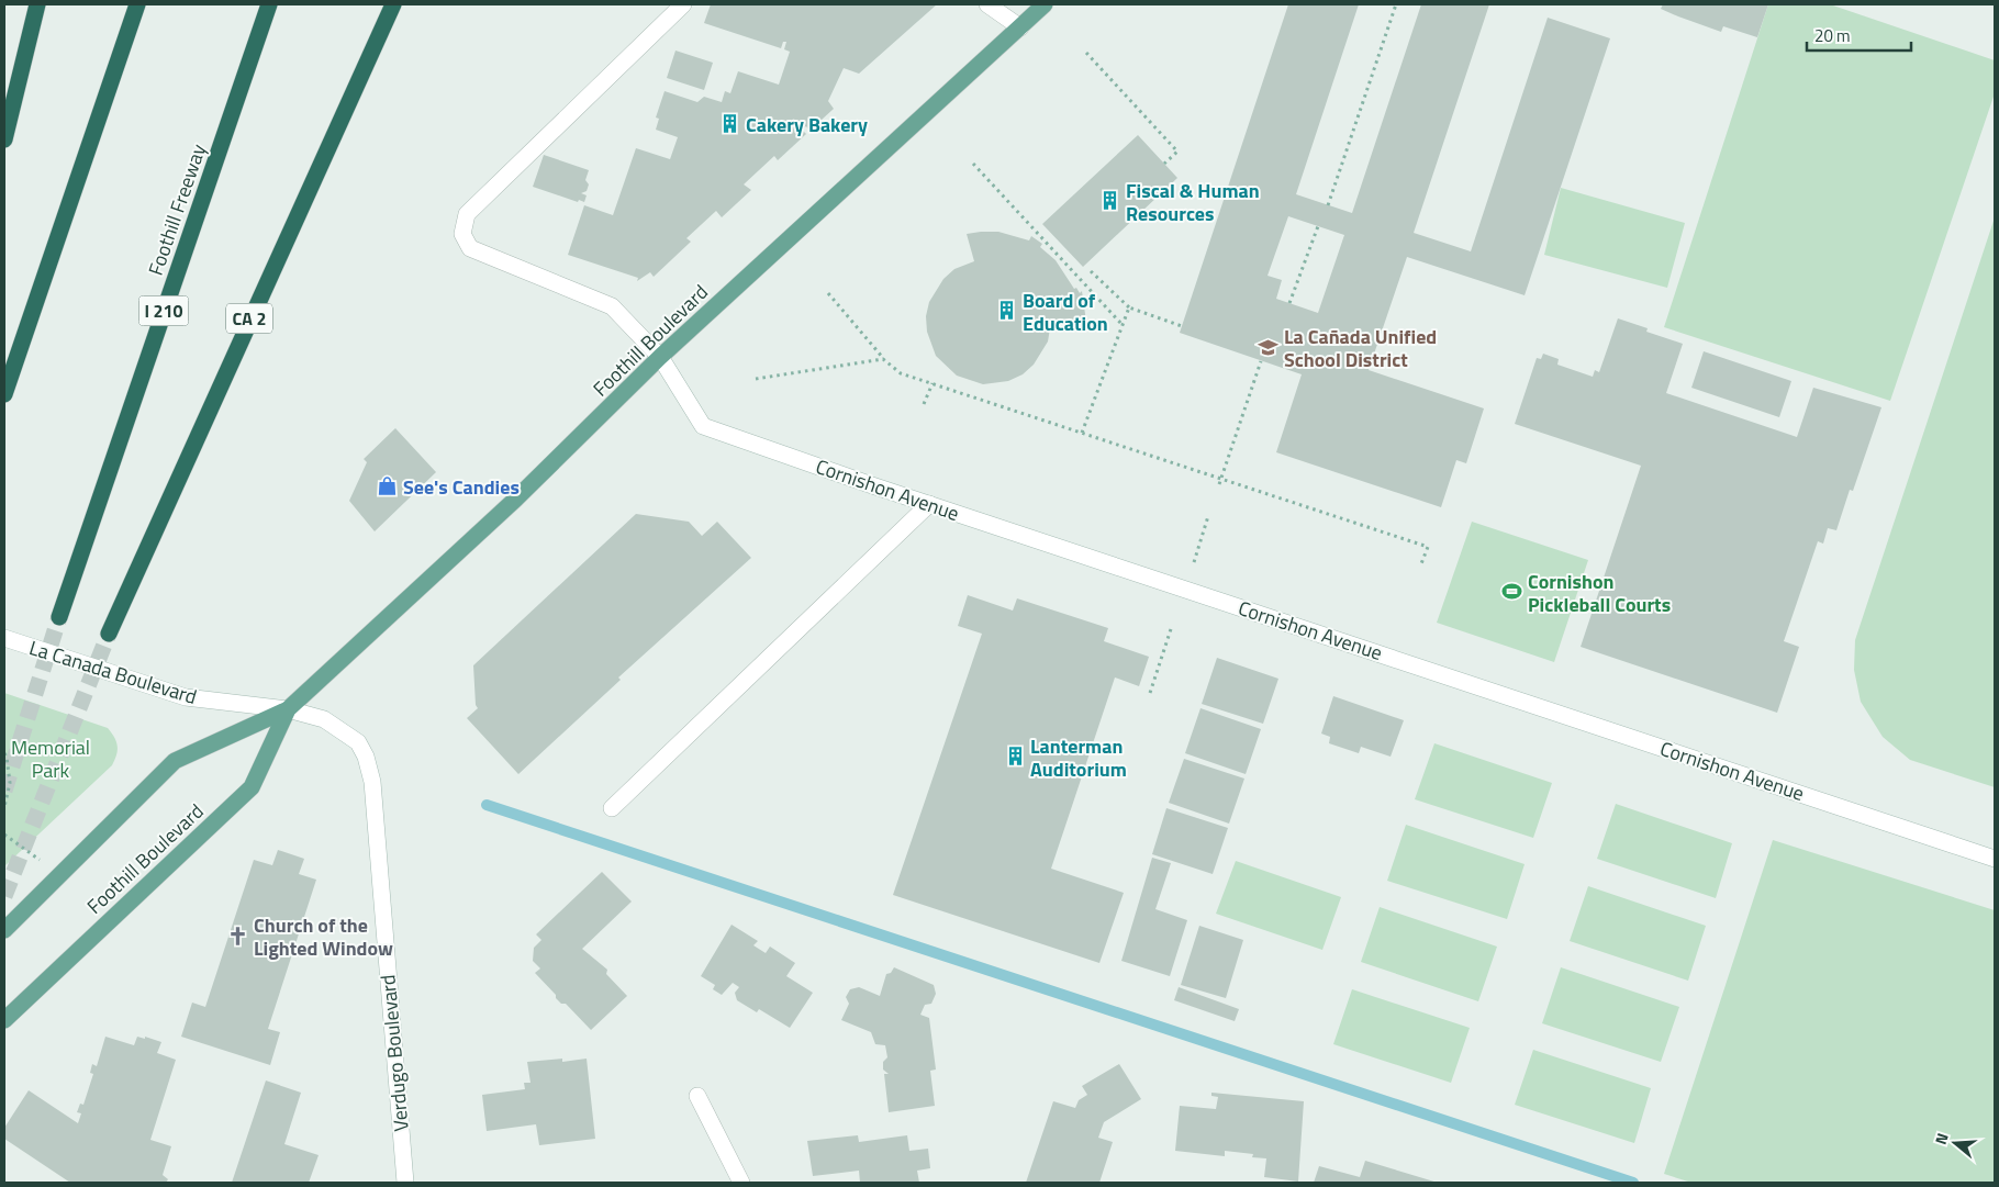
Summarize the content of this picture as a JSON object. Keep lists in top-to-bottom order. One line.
{"streets":{"highway":["Foothill Freeway","I 210","CA 2"],"main road":["Foothill Boulevard"],"street":["Cornishon Avenue","La Canada Boulevard","Verdugo Boulevard"]},"crossings":[["Foothill Boulevard","Cornishon Avenue"],["Foothill Boulevard","La Canada Boulevard"],["Foothill Boulevard","Verdugo Boulevard"],["La Canada Boulevard","Verdugo Boulevard"]],"parks":["Memorial Park"],"places":{"building":["Cakery Bakery","Fiscal & Human Resources","Board of Education","Lanterman Auditorium"],"school or university":["La Cañada Unified School District"],"shop":["See's Candies"],"sports":["Cornishon Pickleball Courts"],"church":["Church of the Lighted Window"]},"scale_bar":"20 m","north":"left"}
